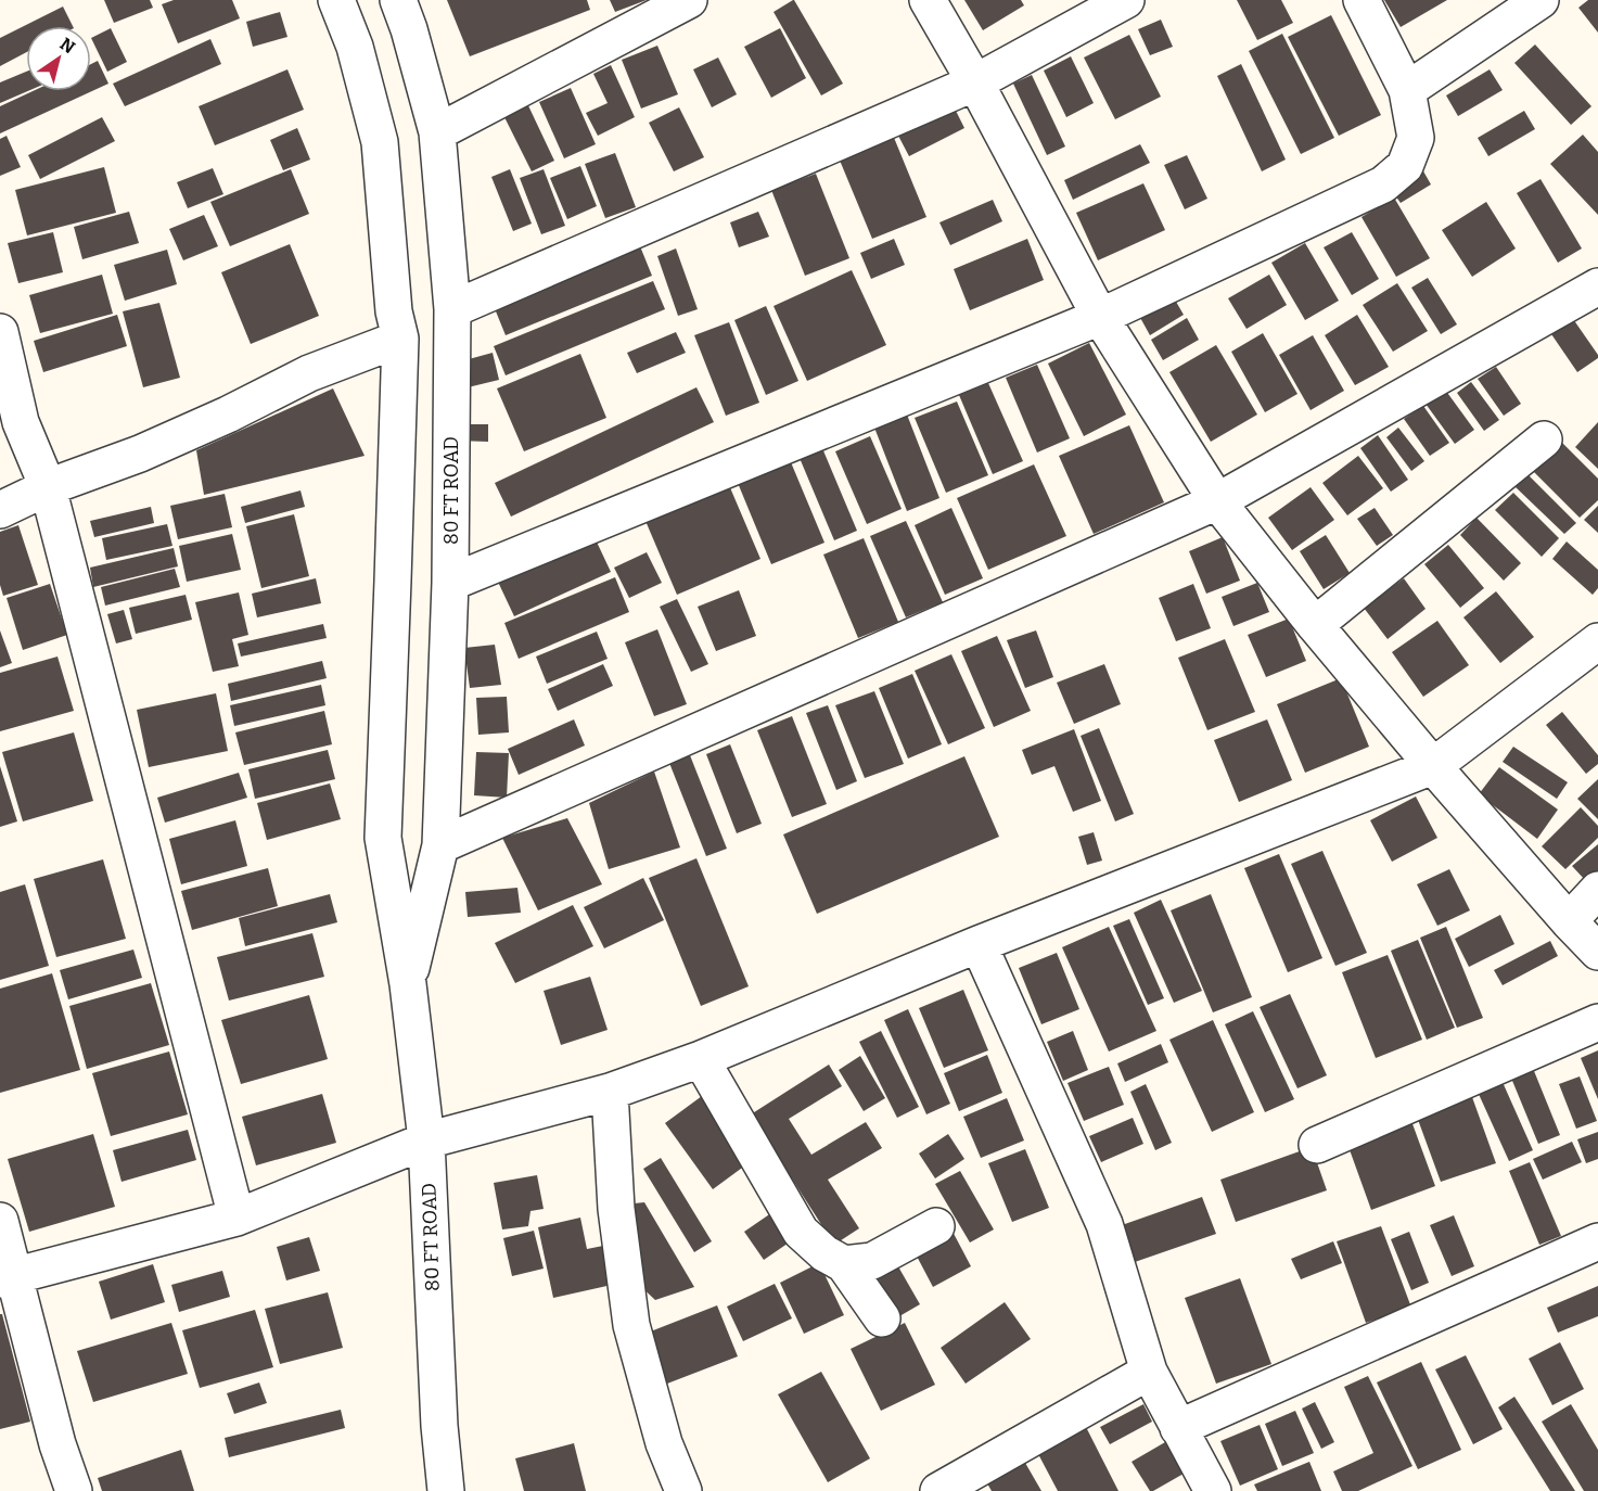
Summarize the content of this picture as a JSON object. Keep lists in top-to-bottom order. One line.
{"streets":{"street":["80 FT ROAD"]},"north":"top right"}
